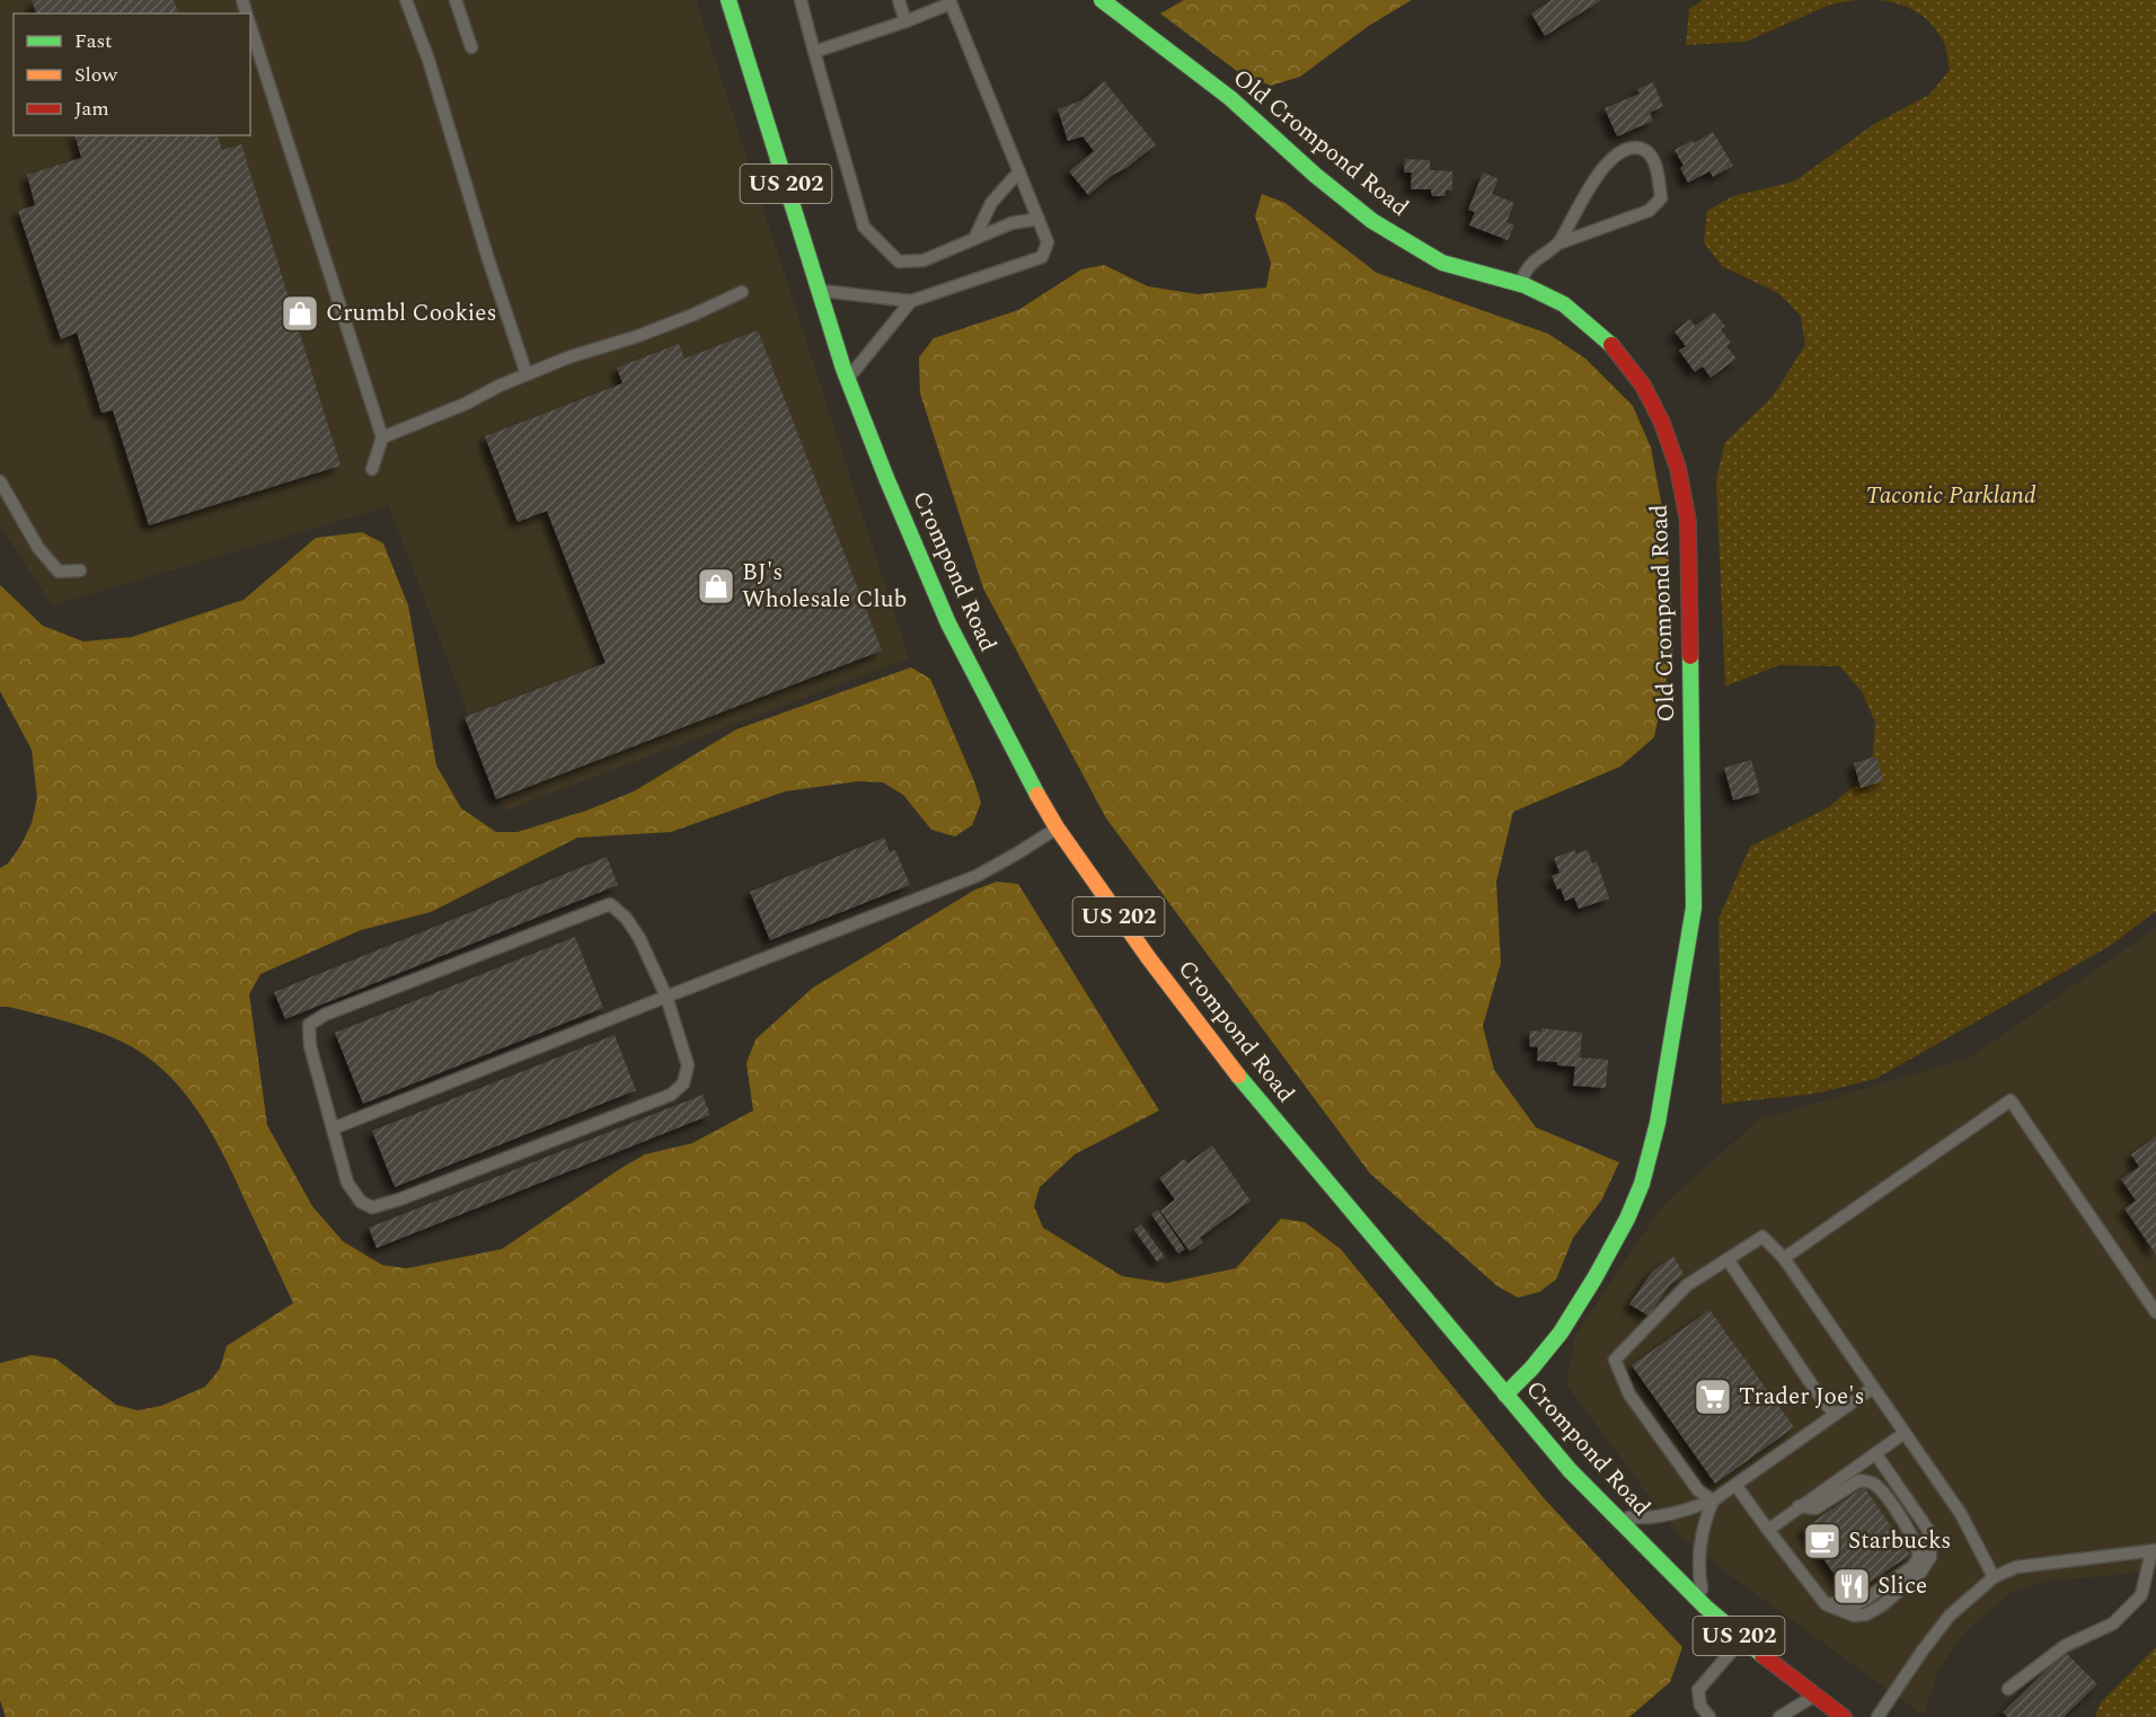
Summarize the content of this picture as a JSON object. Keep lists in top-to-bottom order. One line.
{"streets":{"main road":["Old Crompond Road","US 202","Crompond Road"]},"crossings":[["Old Crompond Road","Crompond Road"]],"parks":["Taconic Parkland"],"places":{"shop":["Crumbl Cookies","BJ's Wholesale Club"],"supermarket":["Trader Joe's"],"cafe":["Starbucks"],"restaurant":["Slice"]},"legend":["Fast","Slow","Jam"]}
